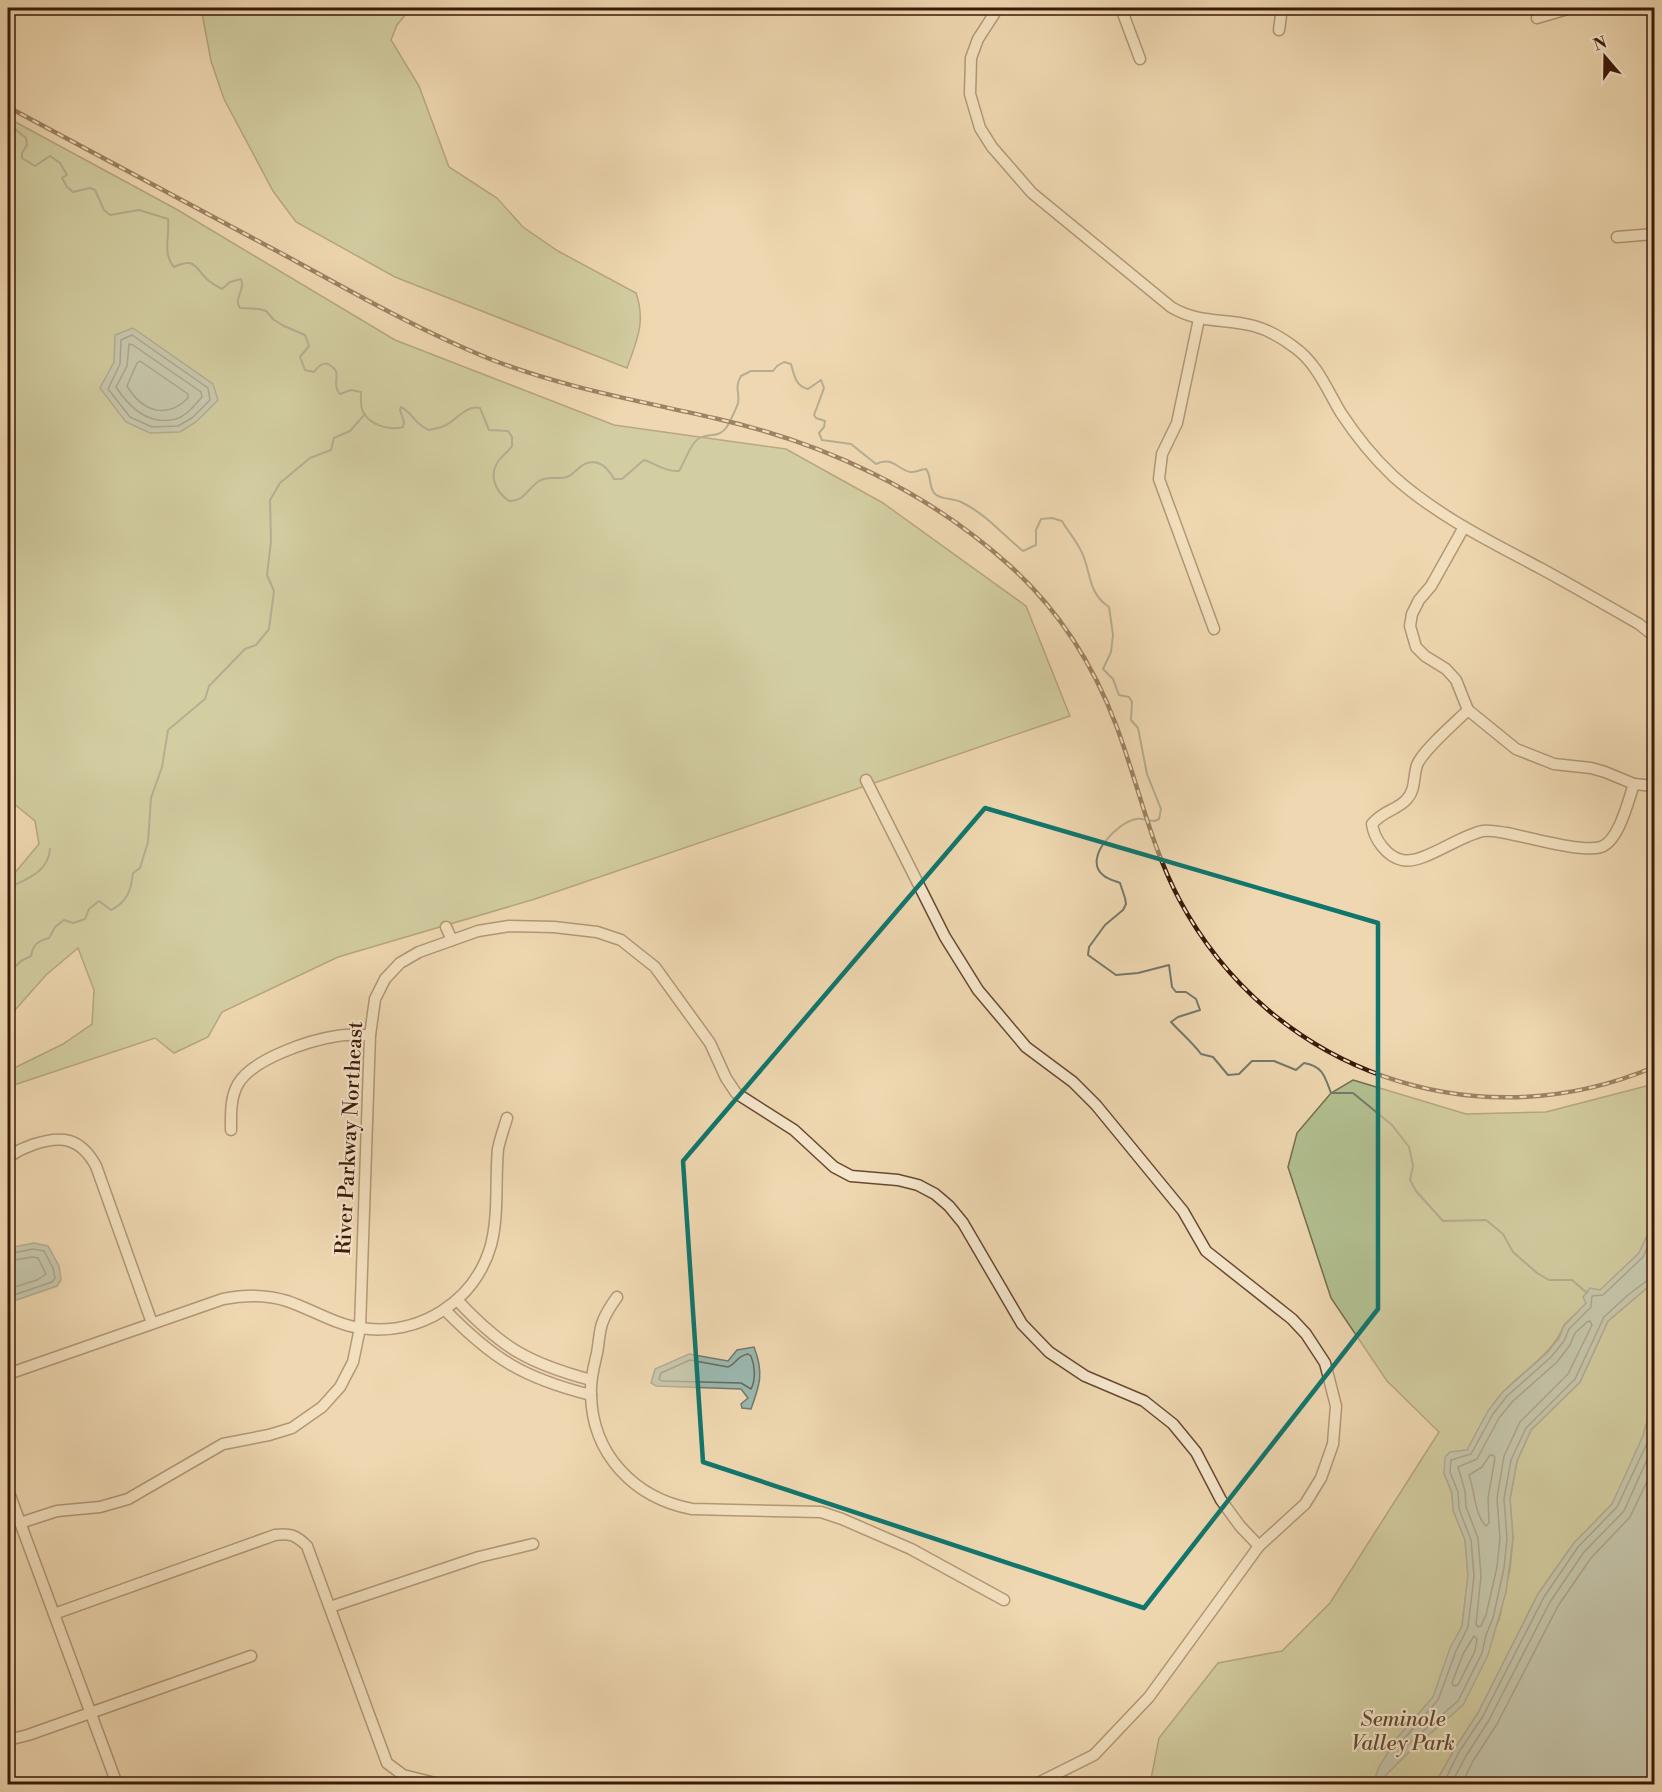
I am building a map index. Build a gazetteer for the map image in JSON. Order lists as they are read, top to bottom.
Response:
{
  "streets": {
    "street": ["River Parkway Northeast"]
  },
  "parks": ["Seminole Valley Park"],
  "north": "top"
}
